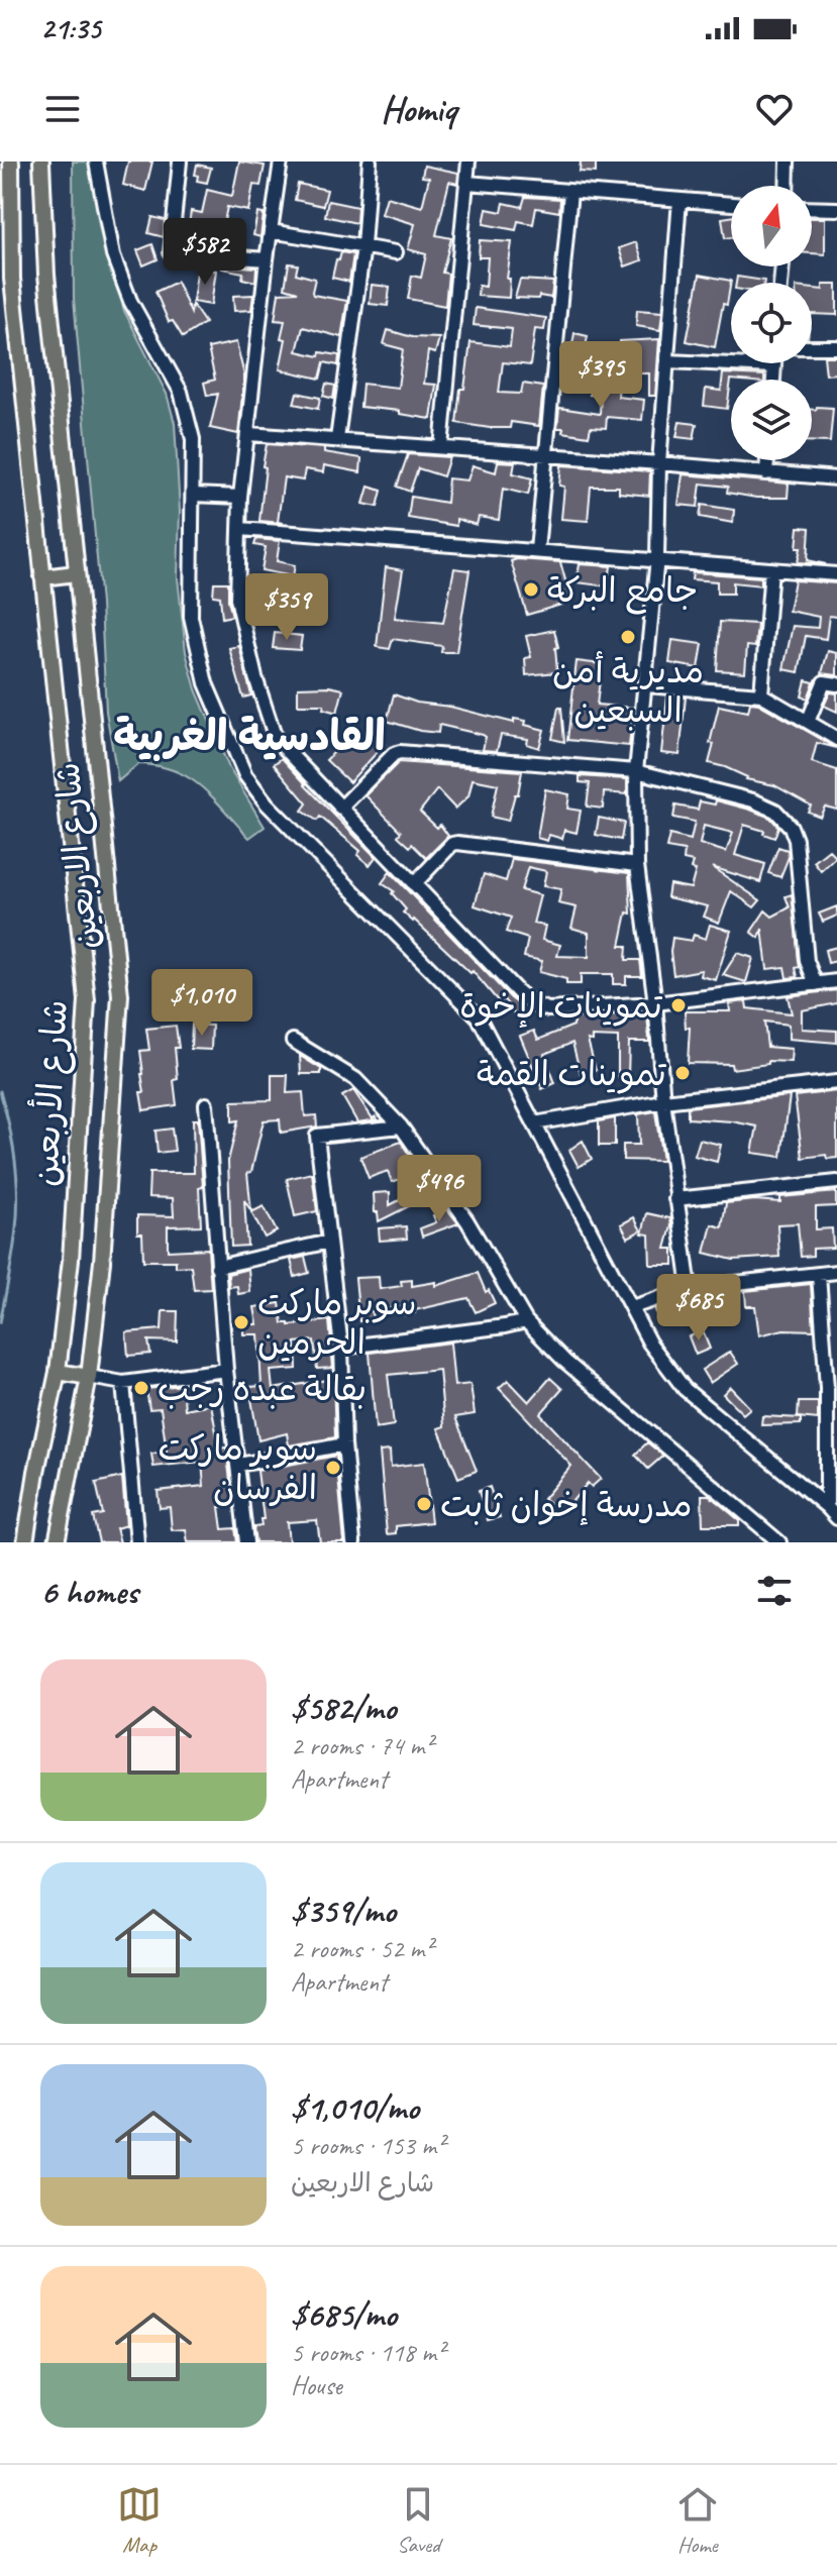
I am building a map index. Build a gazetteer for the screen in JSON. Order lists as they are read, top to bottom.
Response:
{
  "streets": {
    "main road": ["شارع الاربعين", "شارع الأربعين"]
  },
  "districts": ["القادسية الغربية"],
  "places": [
    "جامع البركة",
    "مديرية أمن السبعين",
    "تموينات الإخوة",
    "تموينات القمة",
    "سوبر ماركت الحرمين",
    "بقالة عبده رجب",
    "سوبر ماركت الفرسان",
    "مدرسة إخوان ثابت"
  ],
  "north": "top",
  "page": {
    "status": "21:35",
    "header": "Homiq",
    "price": [
      "$582",
      "$395",
      "$359",
      "$1,010",
      "$496",
      "$685"
    ],
    "heading": "6 homes",
    "list": [
      {
        "name": "$582/mo",
        "note": "2 rooms · 74 m² · Apartment"
      },
      {
        "name": "$359/mo",
        "note": "2 rooms · 52 m² · Apartment"
      },
      {
        "name": "$1,010/mo",
        "note": "5 rooms · 153 m² · شارع الاربعين"
      },
      {
        "name": "$685/mo",
        "note": "5 rooms · 118 m² · House"
      }
    ],
    "tabs": ["Map", "Saved", "Home"]
  }
}
